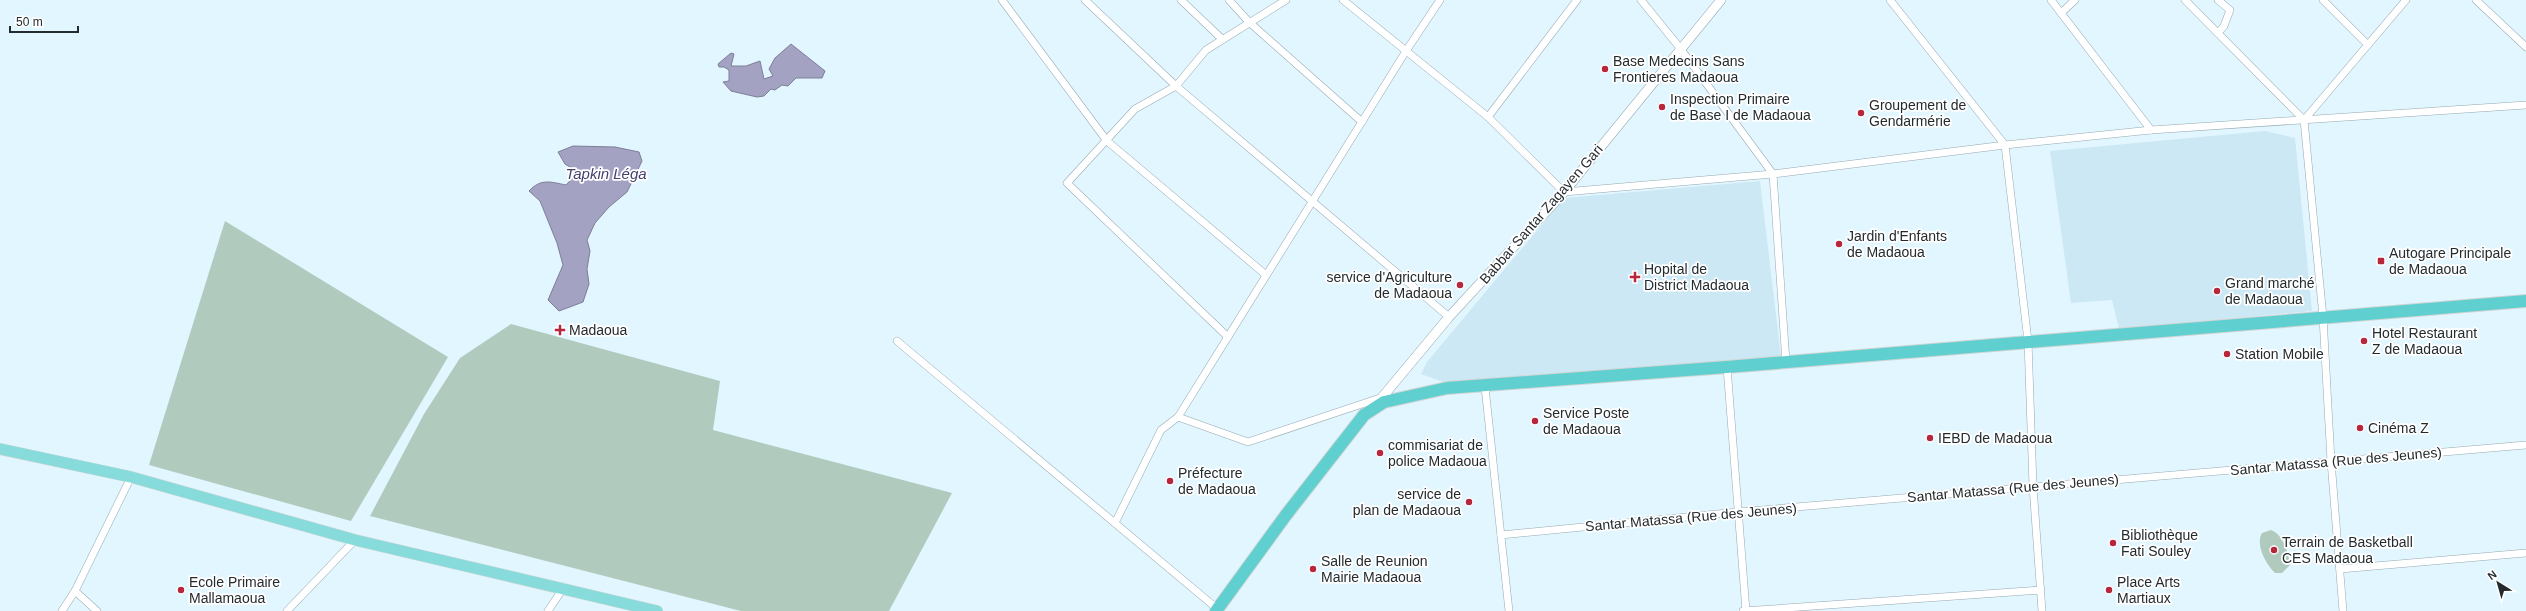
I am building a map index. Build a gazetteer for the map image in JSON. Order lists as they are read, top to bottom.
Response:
{
  "streets": {
    "street": ["Babbar Santar Zagayen Gari", "Santar Matassa (Rue des Jeunes)"]
  },
  "water": ["Tapkin Léga"],
  "places": {
    "other": [
      "Base Medecins Sans Frontieres Madaoua",
      "Inspection Primaire de Base I de Madaoua",
      "Groupement de Gendarmérie",
      "Jardin d'Enfants de Madaoua",
      "service d'Agriculture de Madaoua",
      "Grand marché de Madaoua",
      "Hotel Restaurant Z de Madaoua",
      "Station Mobile",
      "Service Poste de Madaoua",
      "Cinéma Z",
      "IEBD de Madaoua",
      "commisariat de police Madaoua",
      "Préfecture de Madaoua",
      "service de plan de Madaoua",
      "Bibliothèque Fati Souley",
      "Terrain de Basketball CES Madaoua",
      "Salle de Reunion Mairie Madaoua",
      "Ecole Primaire Mallamaoua",
      "Place Arts Martiaux"
    ],
    "transit": ["Autogare Principale de Madaoua"],
    "health": ["Hopital de District Madaoua", "Madaoua"]
  },
  "scale_bar": "50 m",
  "north": "top left"
}
